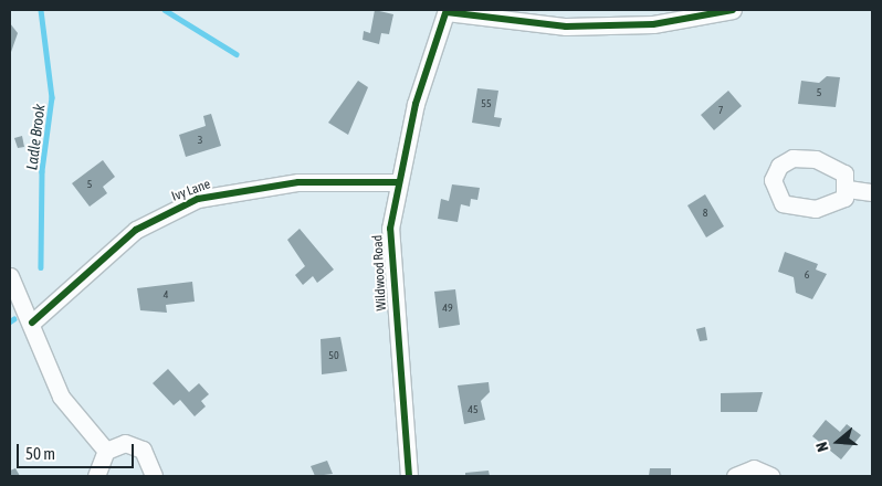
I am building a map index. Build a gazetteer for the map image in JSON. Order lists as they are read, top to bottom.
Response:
{
  "streets": {
    "street": ["Ivy Lane", "Wildwood Road"]
  },
  "crossings": [
    ["Ivy Lane", "Wildwood Road"]
  ],
  "water": ["Ladle Brook"],
  "house_numbers": [
    "5",
    "55",
    "7",
    "3",
    "5",
    "8",
    "6",
    "4",
    "49",
    "50",
    "45"
  ],
  "scale_bar": "50 m",
  "north": "left"
}
